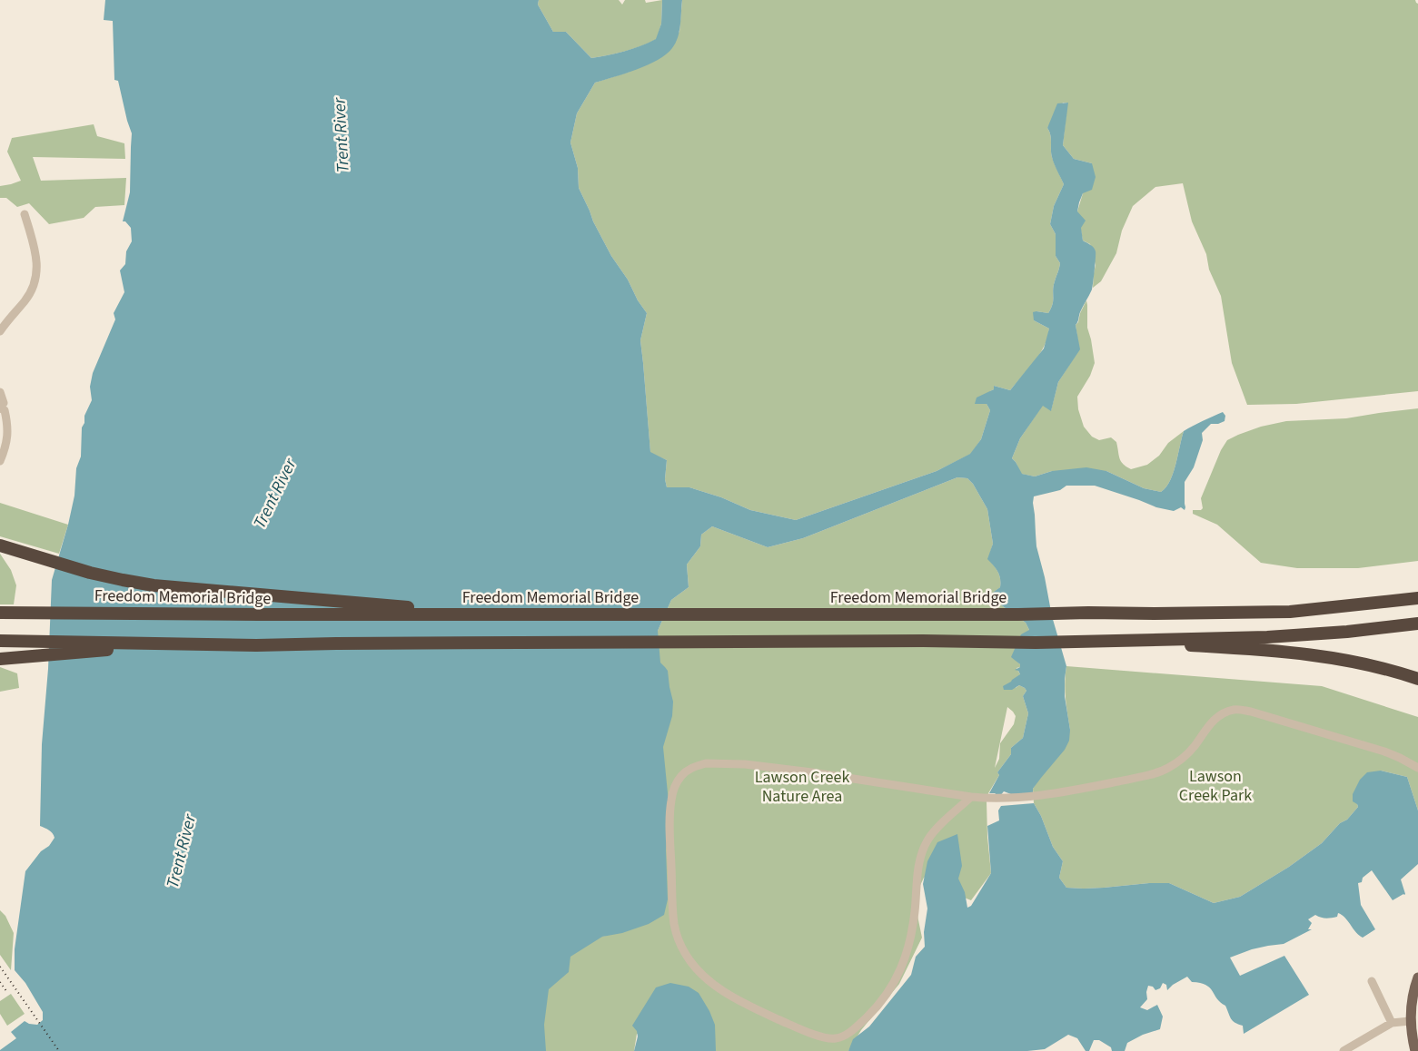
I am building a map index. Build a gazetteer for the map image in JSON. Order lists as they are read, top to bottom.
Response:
{
  "streets": {
    "highway": ["Freedom Memorial Bridge"]
  },
  "water": ["Trent River"],
  "parks": ["Lawson Creek Park", "Lawson Creek Nature Area"]
}
